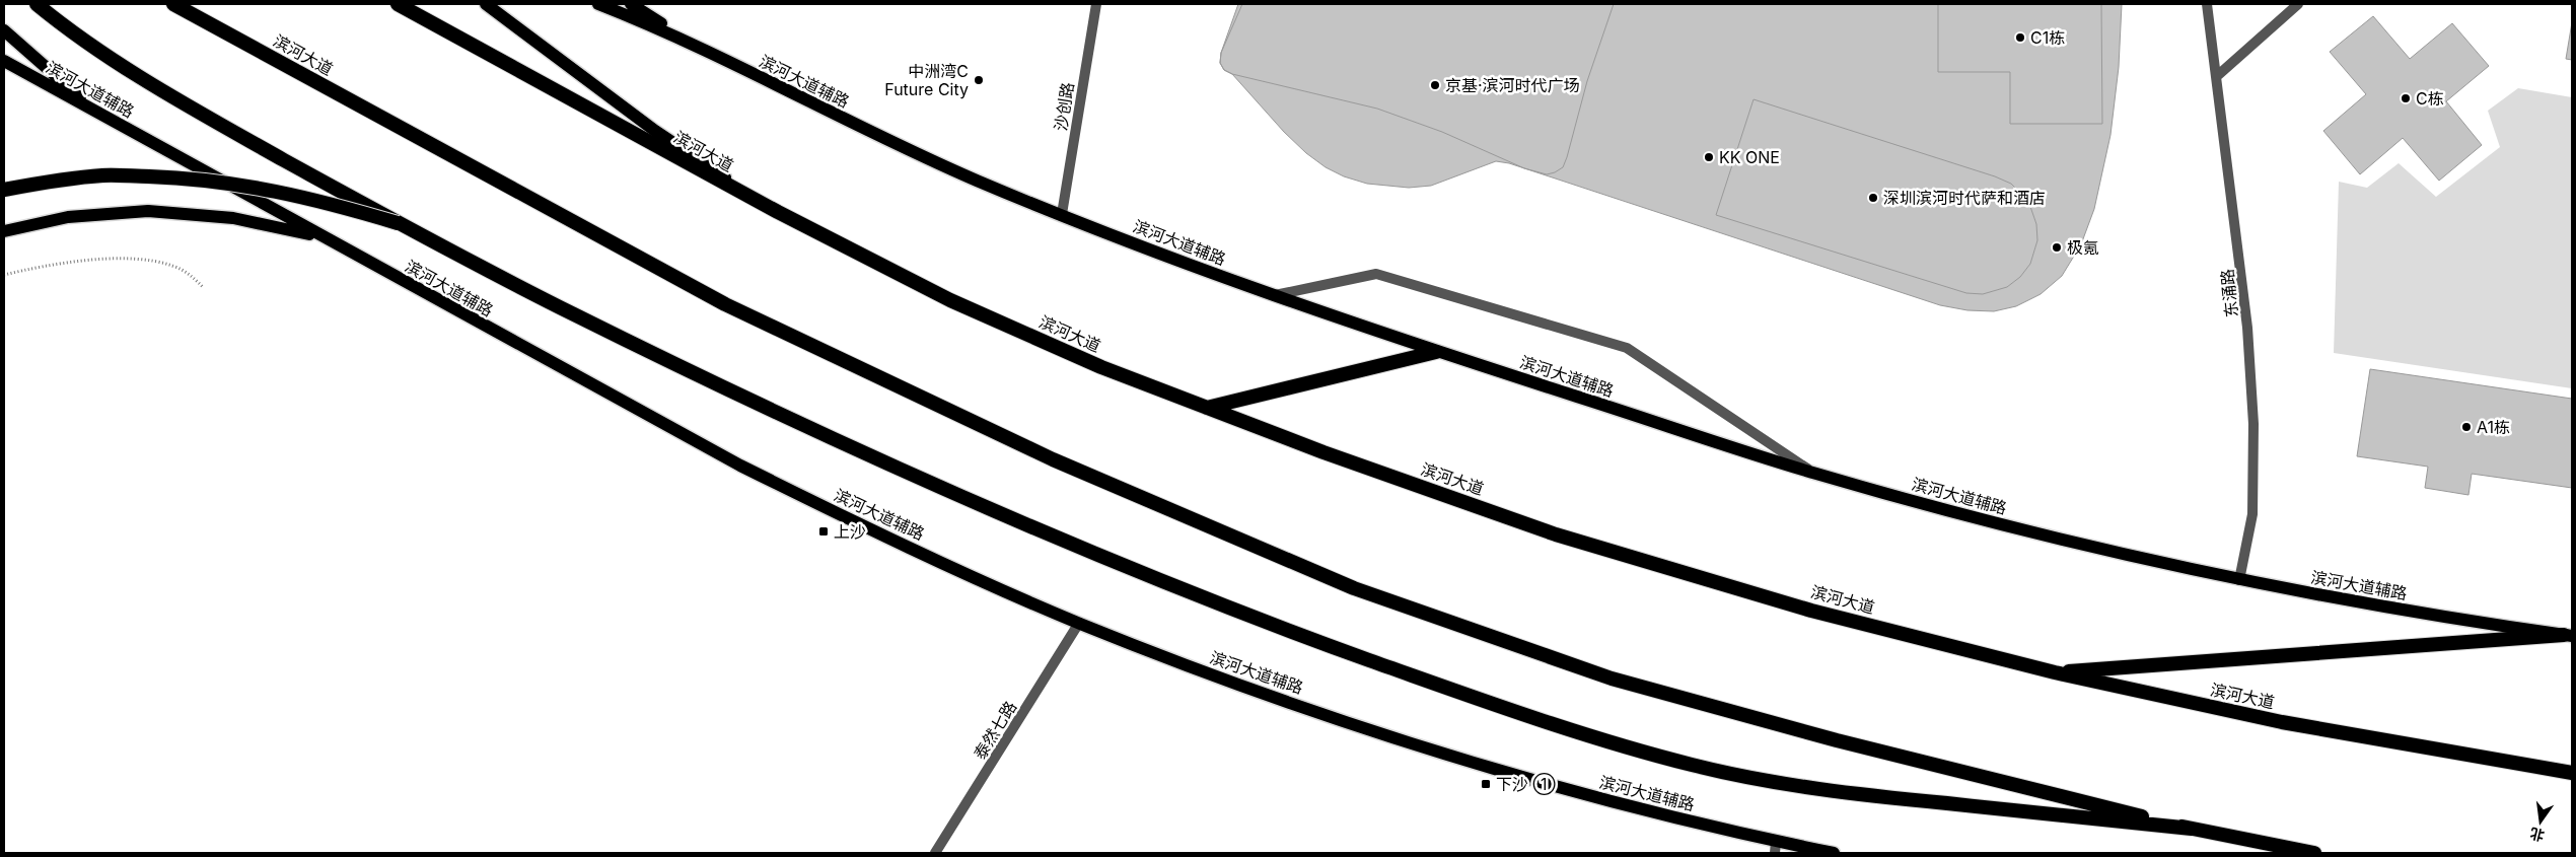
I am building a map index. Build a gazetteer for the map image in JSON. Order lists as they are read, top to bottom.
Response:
{
  "streets": {
    "highway": ["滨河大道"],
    "main road": ["滨河大道辅路"],
    "street": ["沙创路", "东涌路", "泰然七路"]
  },
  "crossings": [
    ["滨河大道辅路", "沙创路"],
    ["滨河大道辅路", "东涌路"],
    ["滨河大道辅路", "泰然七路"]
  ],
  "places": {
    "other": [
      "C1栋",
      "中洲湾C Future City",
      "京基·滨河时代广场",
      "C栋",
      "KK ONE",
      "深圳滨河时代萨和酒店",
      "极氪",
      "A1栋"
    ],
    "transit": ["上沙", "下沙 ①"]
  },
  "north": "bottom"
}
